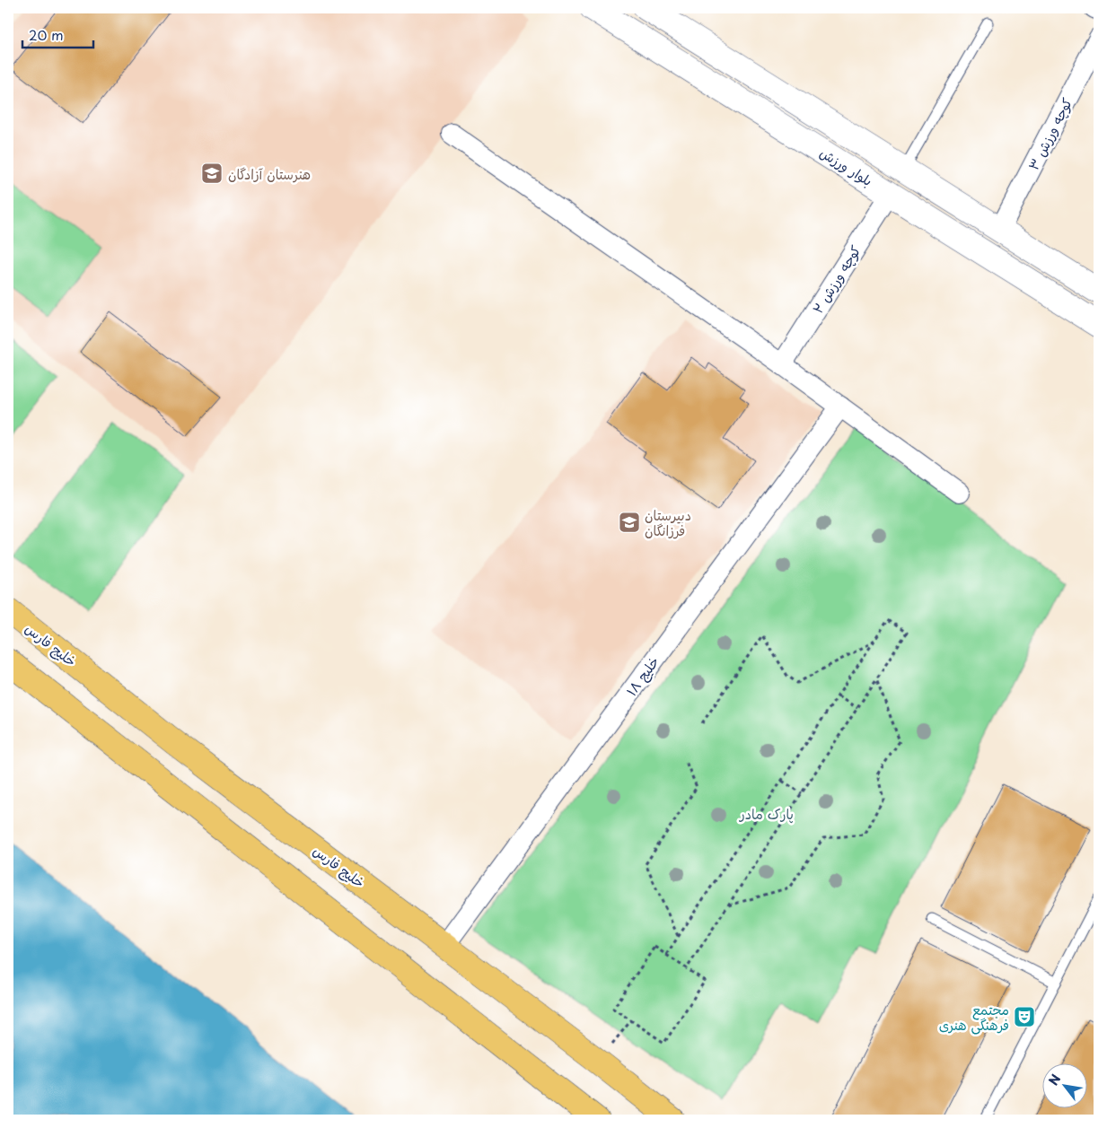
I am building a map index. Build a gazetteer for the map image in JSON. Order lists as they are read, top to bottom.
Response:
{
  "streets": {
    "main road": ["خلیج فارس"],
    "street": [
      "کوچه ورزش ۳",
      "بلوار ورزش",
      "کوچه ورزش ۲",
      "خلیج ۱۸"
    ]
  },
  "crossings": [
    ["کوچه ورزش ۳", "بلوار ورزش"],
    ["بلوار ورزش", "کوچه ورزش ۲"],
    ["خلیج فارس", "خلیج ۱۸"]
  ],
  "parks": ["پارک مادر"],
  "places": {
    "school or university": ["هنرستان آزادگان", "دبیرستان فرزانگان"],
    "theatre": ["مجتمع فرهنگی هنری"]
  },
  "scale_bar": "20 m",
  "north": "top left"
}
